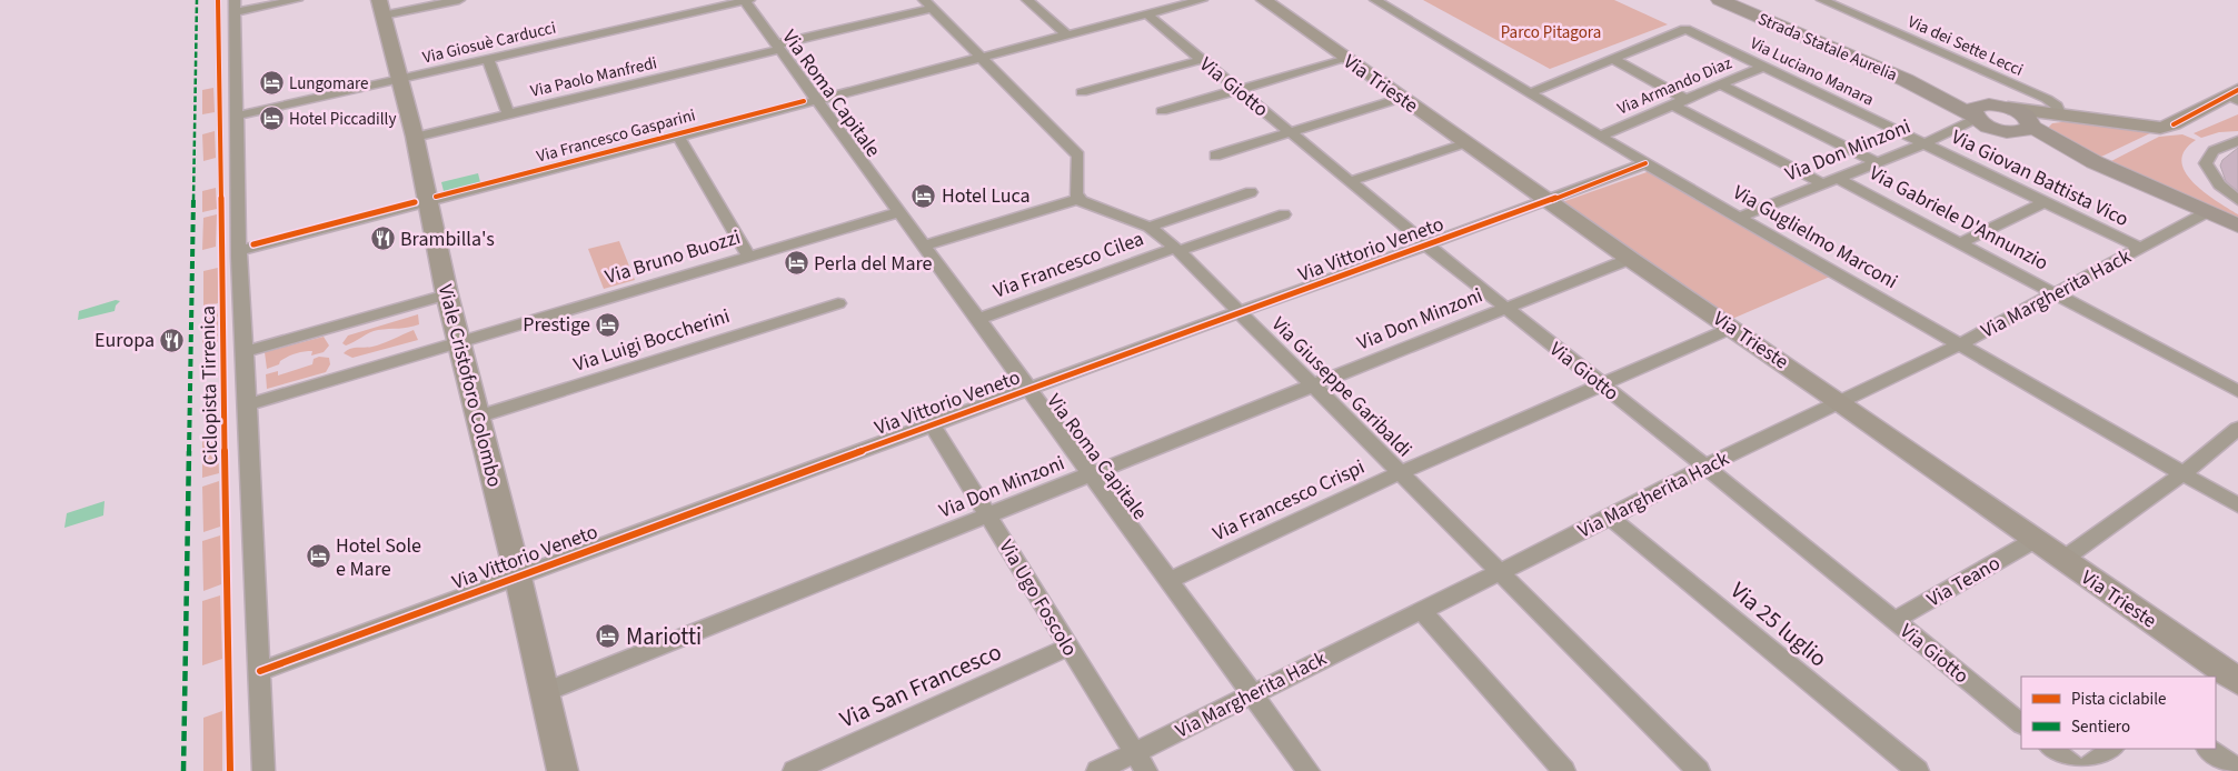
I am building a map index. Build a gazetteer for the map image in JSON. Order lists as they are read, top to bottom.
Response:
{
  "streets": {
    "main road": ["Strada Statale Aurelia"],
    "street": [
      "Via Giosuè Carducci",
      "Via dei Sette Lecci",
      "Via Luciano Manara",
      "Via Paolo Manfredi",
      "Via Trieste",
      "Via Armando Diaz",
      "Via Giotto",
      "Via Roma Capitale",
      "Via Francesco Gasparini",
      "Via Don Minzoni",
      "Via Giovan Battista Vico",
      "Via Gabriele D'Annunzio",
      "Via Guglielmo Marconi",
      "Via Vittorio Veneto",
      "Via Bruno Buozzi",
      "Via Francesco Cilea",
      "Via Margherita Hack",
      "Via Luigi Boccherini",
      "Viale Cristoforo Colombo",
      "Via Giuseppe Garibaldi",
      "Via Francesco Crispi",
      "Via Teano",
      "Via Ugo Foscolo",
      "Via 25 luglio",
      "Via San Francesco"
    ],
    "cycle path": ["Ciclopista Tirrenica"]
  },
  "crossings": [
    ["Via Giosuè Carducci", "Via Roma Capitale"],
    ["Via Giosuè Carducci", "Viale Cristoforo Colombo"],
    ["Strada Statale Aurelia", "Via Don Minzoni"],
    ["Via Luciano Manara", "Via Armando Diaz"],
    ["Via Luciano Manara", "Via Don Minzoni"],
    ["Via Luciano Manara", "Via Giovan Battista Vico"],
    ["Via Paolo Manfredi", "Via Roma Capitale"],
    ["Via Paolo Manfredi", "Viale Cristoforo Colombo"],
    ["Via Trieste", "Via Don Minzoni"],
    ["Via Trieste", "Via Vittorio Veneto"],
    ["Via Trieste", "Via Margherita Hack"],
    ["Via Trieste", "Via Francesco Crispi"],
    ["Via Trieste", "Via Teano"],
    ["Via Armando Diaz", "Via Guglielmo Marconi"],
    ["Via Giotto", "Via Francesco Gasparini"],
    ["Via Giotto", "Via Don Minzoni"],
    ["Via Giotto", "Via Vittorio Veneto"],
    ["Via Giotto", "Via Margherita Hack"],
    ["Via Giotto", "Via Francesco Crispi"],
    ["Via Giotto", "Via Teano"],
    ["Via Roma Capitale", "Via Francesco Gasparini"],
    ["Via Roma Capitale", "Via Don Minzoni"],
    ["Via Roma Capitale", "Via Vittorio Veneto"],
    ["Via Roma Capitale", "Via Bruno Buozzi"],
    ["Via Roma Capitale", "Via Francesco Cilea"],
    ["Via Roma Capitale", "Via Margherita Hack"],
    ["Via Roma Capitale", "Via Francesco Crispi"],
    ["Via Francesco Gasparini", "Viale Cristoforo Colombo"],
    ["Via Don Minzoni", "Via Giovan Battista Vico"],
    ["Via Don Minzoni", "Via Gabriele D'Annunzio"],
    ["Via Don Minzoni", "Via Guglielmo Marconi"],
    ["Via Don Minzoni", "Viale Cristoforo Colombo"],
    ["Via Don Minzoni", "Via Giuseppe Garibaldi"],
    ["Via Don Minzoni", "Via Ugo Foscolo"],
    ["Via Giovan Battista Vico", "Via Margherita Hack"],
    ["Via Gabriele D'Annunzio", "Via Margherita Hack"],
    ["Via Guglielmo Marconi", "Via Vittorio Veneto"],
    ["Via Guglielmo Marconi", "Via Margherita Hack"],
    ["Via Vittorio Veneto", "Viale Cristoforo Colombo"],
    ["Via Vittorio Veneto", "Via Giuseppe Garibaldi"],
    ["Via Vittorio Veneto", "Via Ugo Foscolo"],
    ["Via Bruno Buozzi", "Viale Cristoforo Colombo"],
    ["Via Francesco Cilea", "Via Giuseppe Garibaldi"],
    ["Via Margherita Hack", "Via Giuseppe Garibaldi"],
    ["Via Margherita Hack", "Via Ugo Foscolo"],
    ["Via Margherita Hack", "Via 25 luglio"],
    ["Via Luigi Boccherini", "Viale Cristoforo Colombo"],
    ["Via Giuseppe Garibaldi", "Via Francesco Crispi"],
    ["Via Ugo Foscolo", "Via San Francesco"]
  ],
  "parks": ["Parco Pitagora"],
  "places": {
    "hotel": [
      "Lungomare",
      "Hotel Piccadilly",
      "Hotel Luca",
      "Perla del Mare",
      "Prestige",
      "Hotel Sole e Mare",
      "Mariotti"
    ],
    "restaurant": ["Brambilla's", "Europa"]
  },
  "legend": ["Pista ciclabile", "Sentiero"]
}
